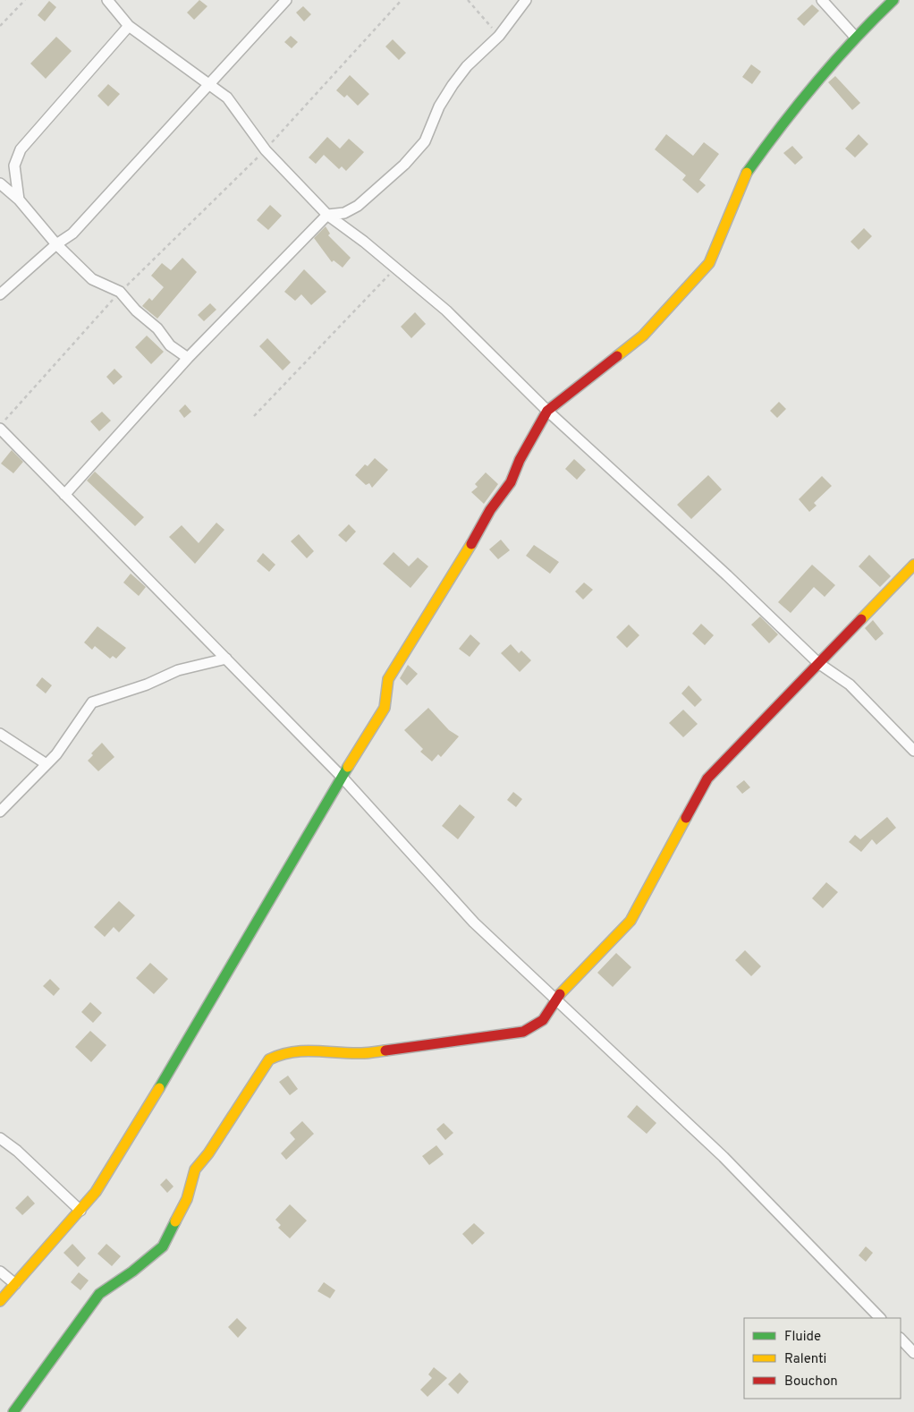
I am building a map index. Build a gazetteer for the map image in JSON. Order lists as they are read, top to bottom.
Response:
{
  "legend": ["Fluide", "Ralenti", "Bouchon"]
}
